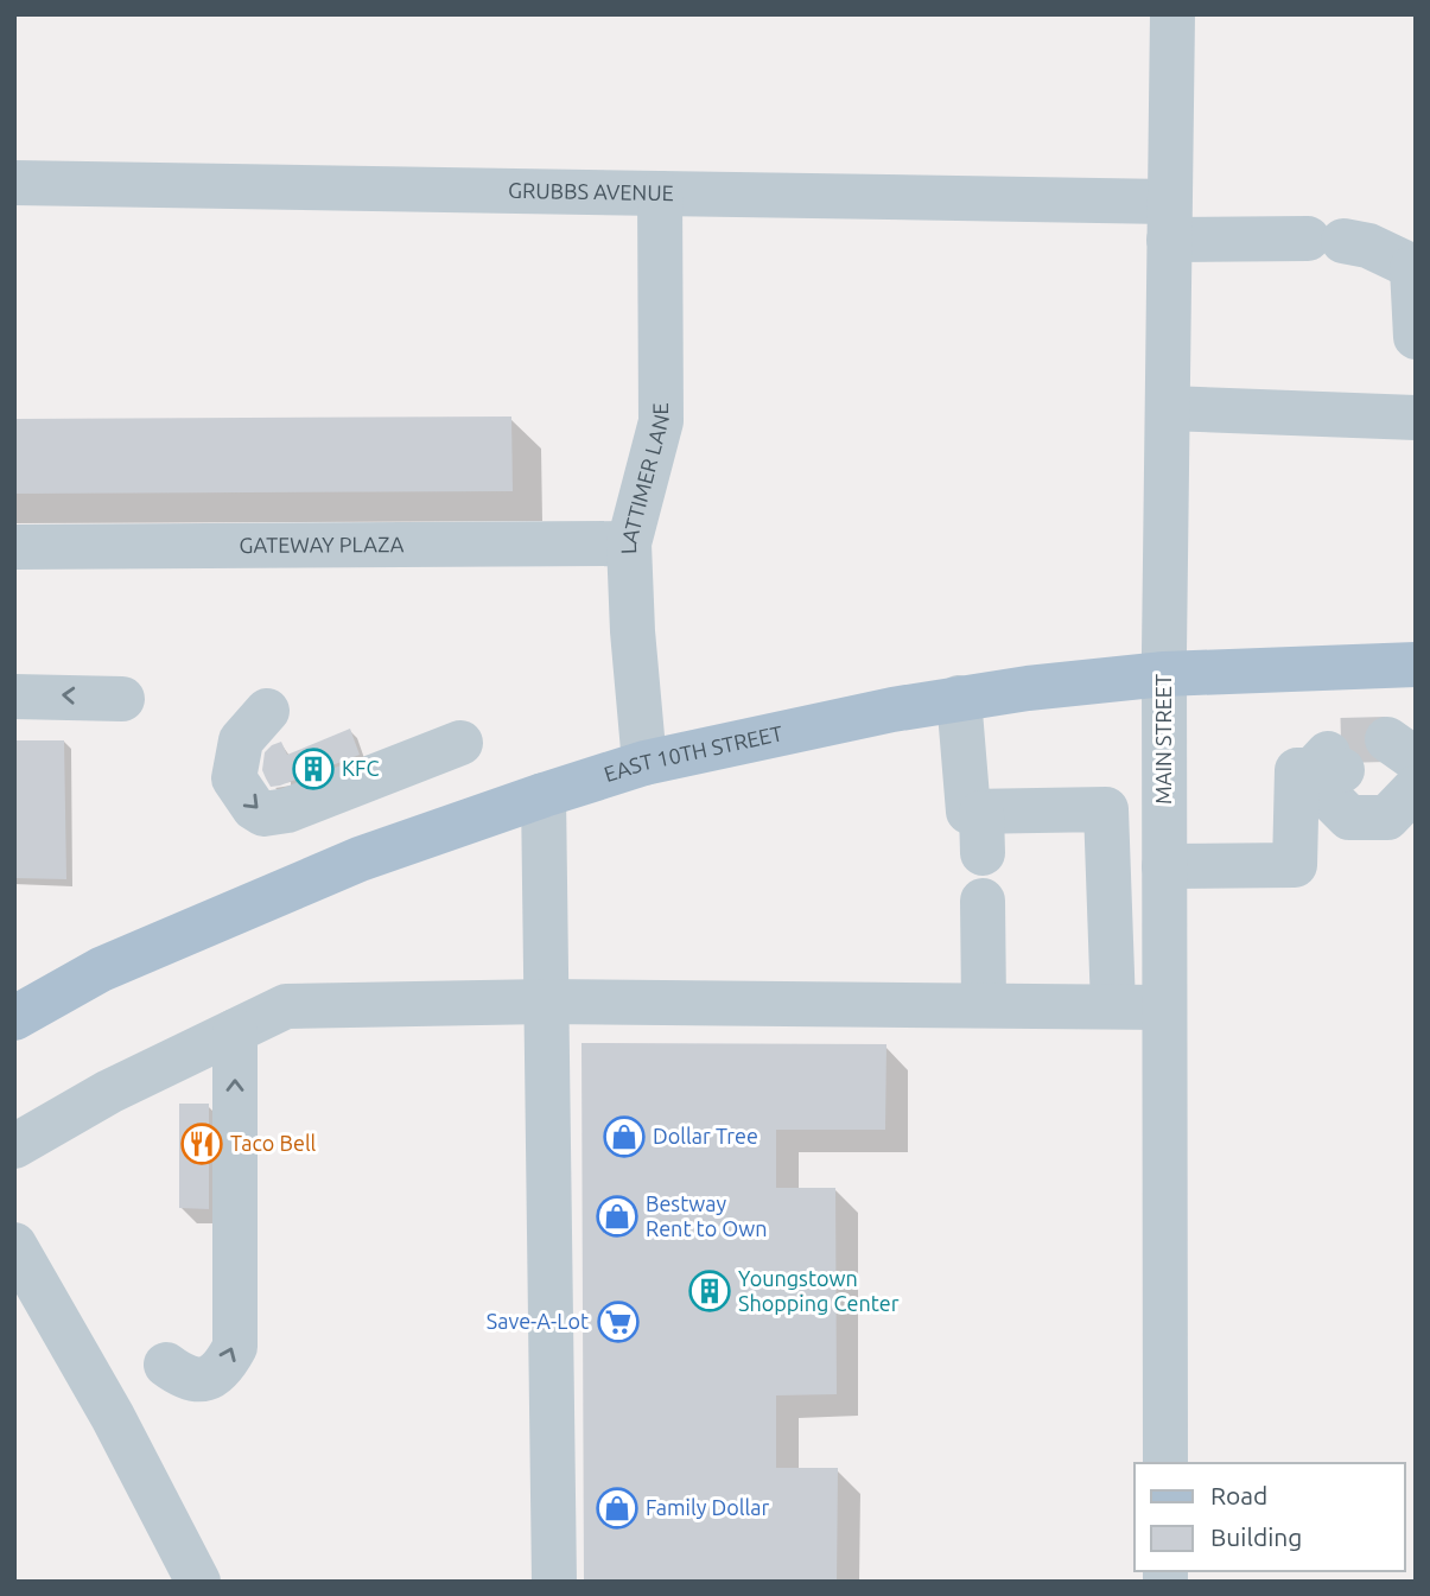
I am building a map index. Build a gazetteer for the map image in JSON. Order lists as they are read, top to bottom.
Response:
{
  "streets": {
    "main road": ["EAST 10TH STREET"],
    "street": [
      "GRUBBS AVENUE",
      "LATTIMER LANE",
      "GATEWAY PLAZA",
      "MAIN STREET"
    ]
  },
  "crossings": [
    ["GRUBBS AVENUE", "LATTIMER LANE"],
    ["GRUBBS AVENUE", "MAIN STREET"],
    ["LATTIMER LANE", "GATEWAY PLAZA"],
    ["LATTIMER LANE", "EAST 10TH STREET"],
    ["MAIN STREET", "EAST 10TH STREET"]
  ],
  "places": {
    "building": ["KFC", "Youngstown Shopping Center"],
    "shop": ["Dollar Tree", "Bestway Rent to Own", "Family Dollar"],
    "restaurant": ["Taco Bell"],
    "supermarket": ["Save-A-Lot"]
  },
  "legend": ["Road", "Building"]
}
